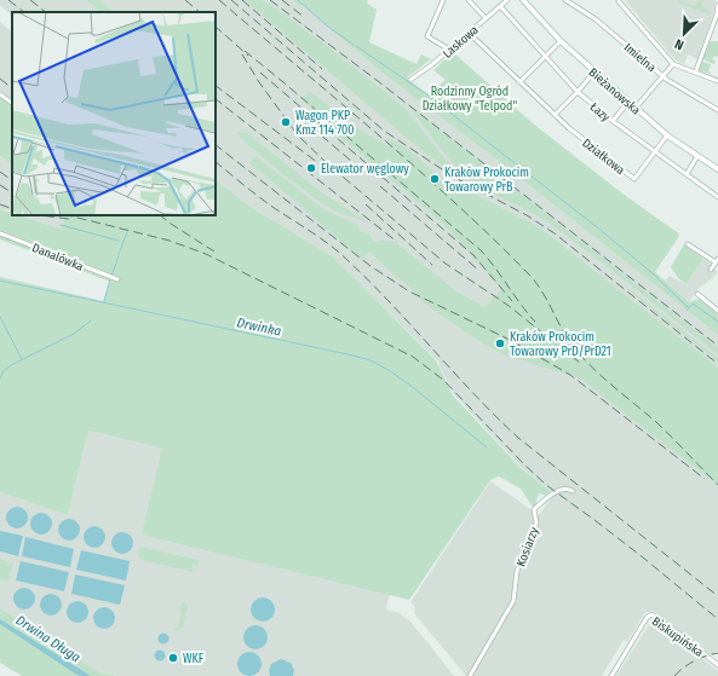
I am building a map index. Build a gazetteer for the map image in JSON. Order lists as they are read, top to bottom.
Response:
{
  "streets": {
    "street": [
      "Laskowa",
      "Imielna",
      "Bieżanowska",
      "Łazy",
      "Działkowa",
      "Danalówka",
      "Kosiarzy",
      "Biskupińska"
    ]
  },
  "crossings": [
    ["Laskowa", "Łazy"],
    ["Laskowa", "Działkowa"],
    ["Bieżanowska", "Działkowa"],
    ["Łazy", "Działkowa"]
  ],
  "water": ["Drwinka", "Drwina Długa"],
  "parks": ["Rodzinny Ogród Działkowy \"Telpod\""],
  "places": [
    "Wagon PKP Kmz 114 700",
    "Elewator węglowy",
    "Kraków Prokocim Towarowy PrB",
    "Kraków Prokocim Towarowy PrD/PrD21",
    "WKF"
  ],
  "north": "bottom left"
}
